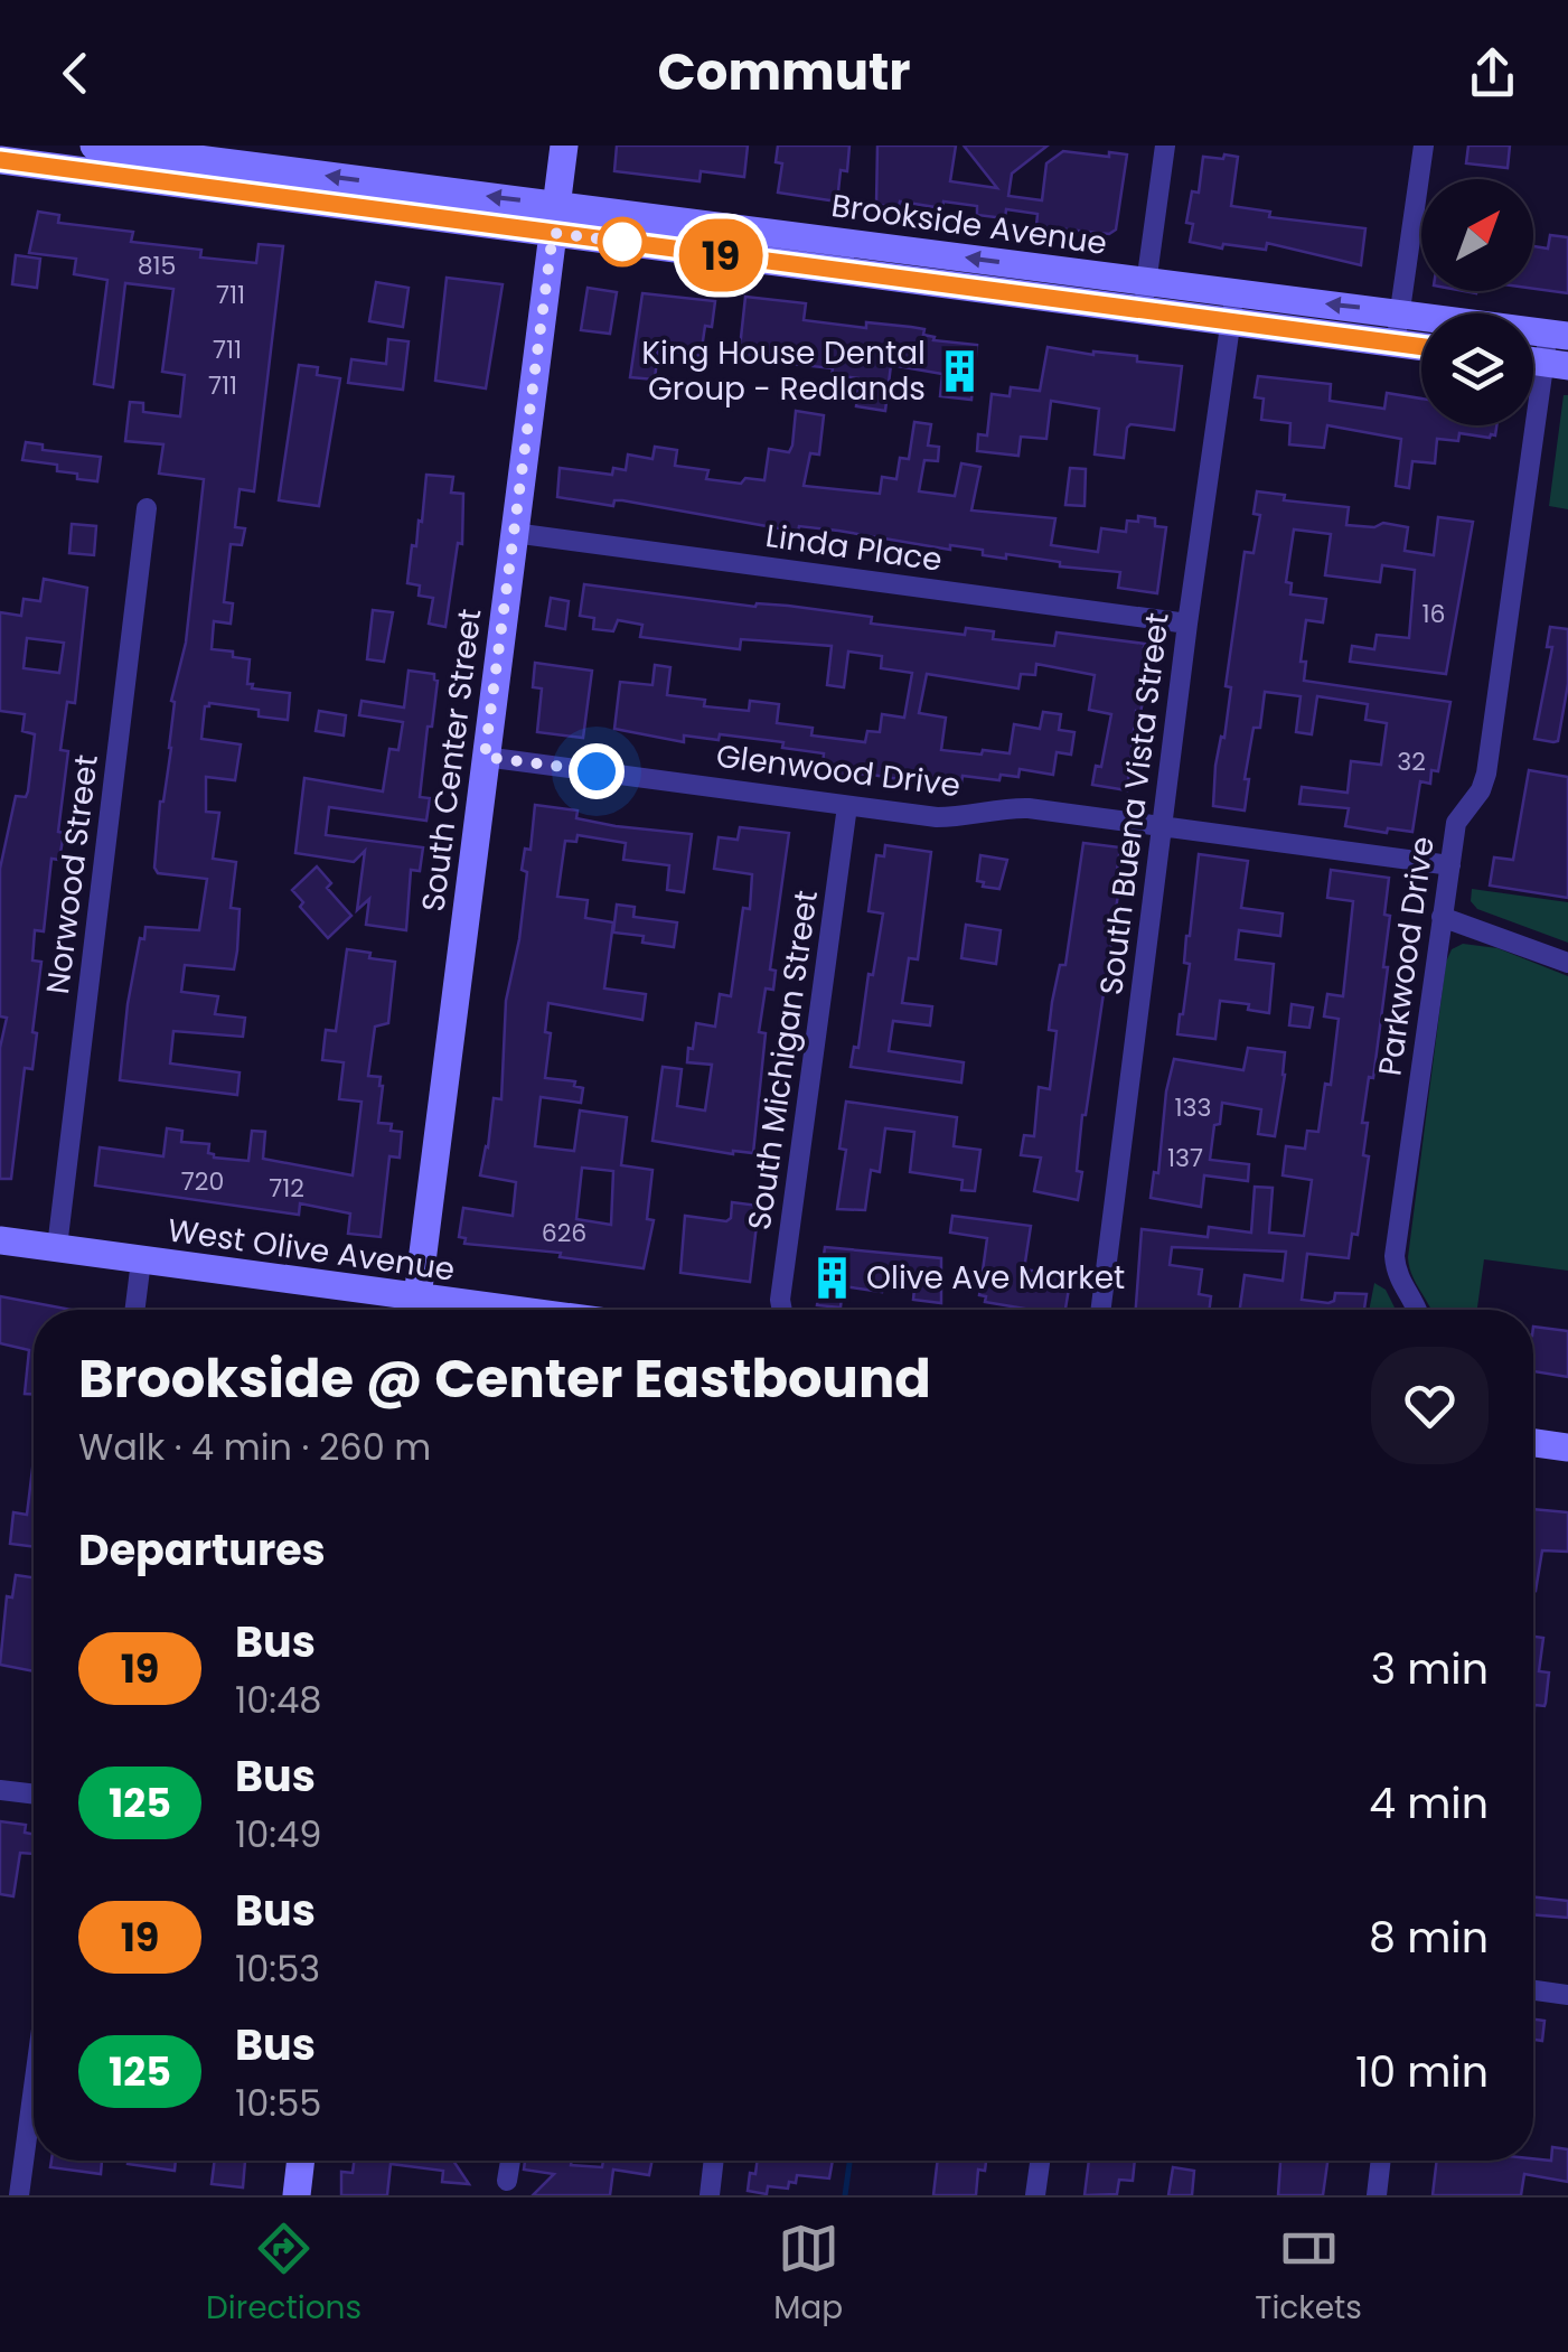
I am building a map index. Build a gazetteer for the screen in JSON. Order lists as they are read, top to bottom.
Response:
{
  "streets": {
    "main road": ["Brookside Avenue", "South Center Street", "West Olive Avenue"],
    "street": [
      "Linda Place",
      "Glenwood Drive",
      "South Buena Vista Street",
      "Norwood Street",
      "Parkwood Drive",
      "South Michigan Street"
    ]
  },
  "crossings": [
    ["Brookside Avenue", "South Center Street"],
    ["Brookside Avenue", "South Buena Vista Street"],
    ["Brookside Avenue", "Parkwood Drive"],
    ["Linda Place", "South Center Street"],
    ["Linda Place", "South Buena Vista Street"],
    ["South Center Street", "Glenwood Drive"],
    ["Glenwood Drive", "South Buena Vista Street"],
    ["Glenwood Drive", "Parkwood Drive"],
    ["Glenwood Drive", "South Michigan Street"],
    ["Norwood Street", "West Olive Avenue"]
  ],
  "places": {
    "building": ["King House Dental Group - Redlands", "Olive Ave Market"]
  },
  "lines": ["bus line 19"],
  "house_numbers": [
    "815",
    "711",
    "711",
    "711",
    "16",
    "32",
    "133",
    "137",
    "720",
    "712",
    "626"
  ],
  "north": "top right",
  "page": {
    "header": "Commutr",
    "on_map": "19",
    "heading": [
      ["Brookside @ Center Eastbound", "Walk · 4 min · 260 m"],
      "Departures"
    ],
    "list": [
      {
        "mark": "19",
        "name": "Bus",
        "note": "10:48",
        "value": "3 min"
      },
      {
        "mark": "125",
        "name": "Bus",
        "note": "10:49",
        "value": "4 min"
      },
      {
        "mark": "19",
        "name": "Bus",
        "note": "10:53",
        "value": "8 min"
      },
      {
        "mark": "125",
        "name": "Bus",
        "note": "10:55",
        "value": "10 min"
      }
    ],
    "tabs": ["Directions", "Map", "Tickets"]
  }
}
